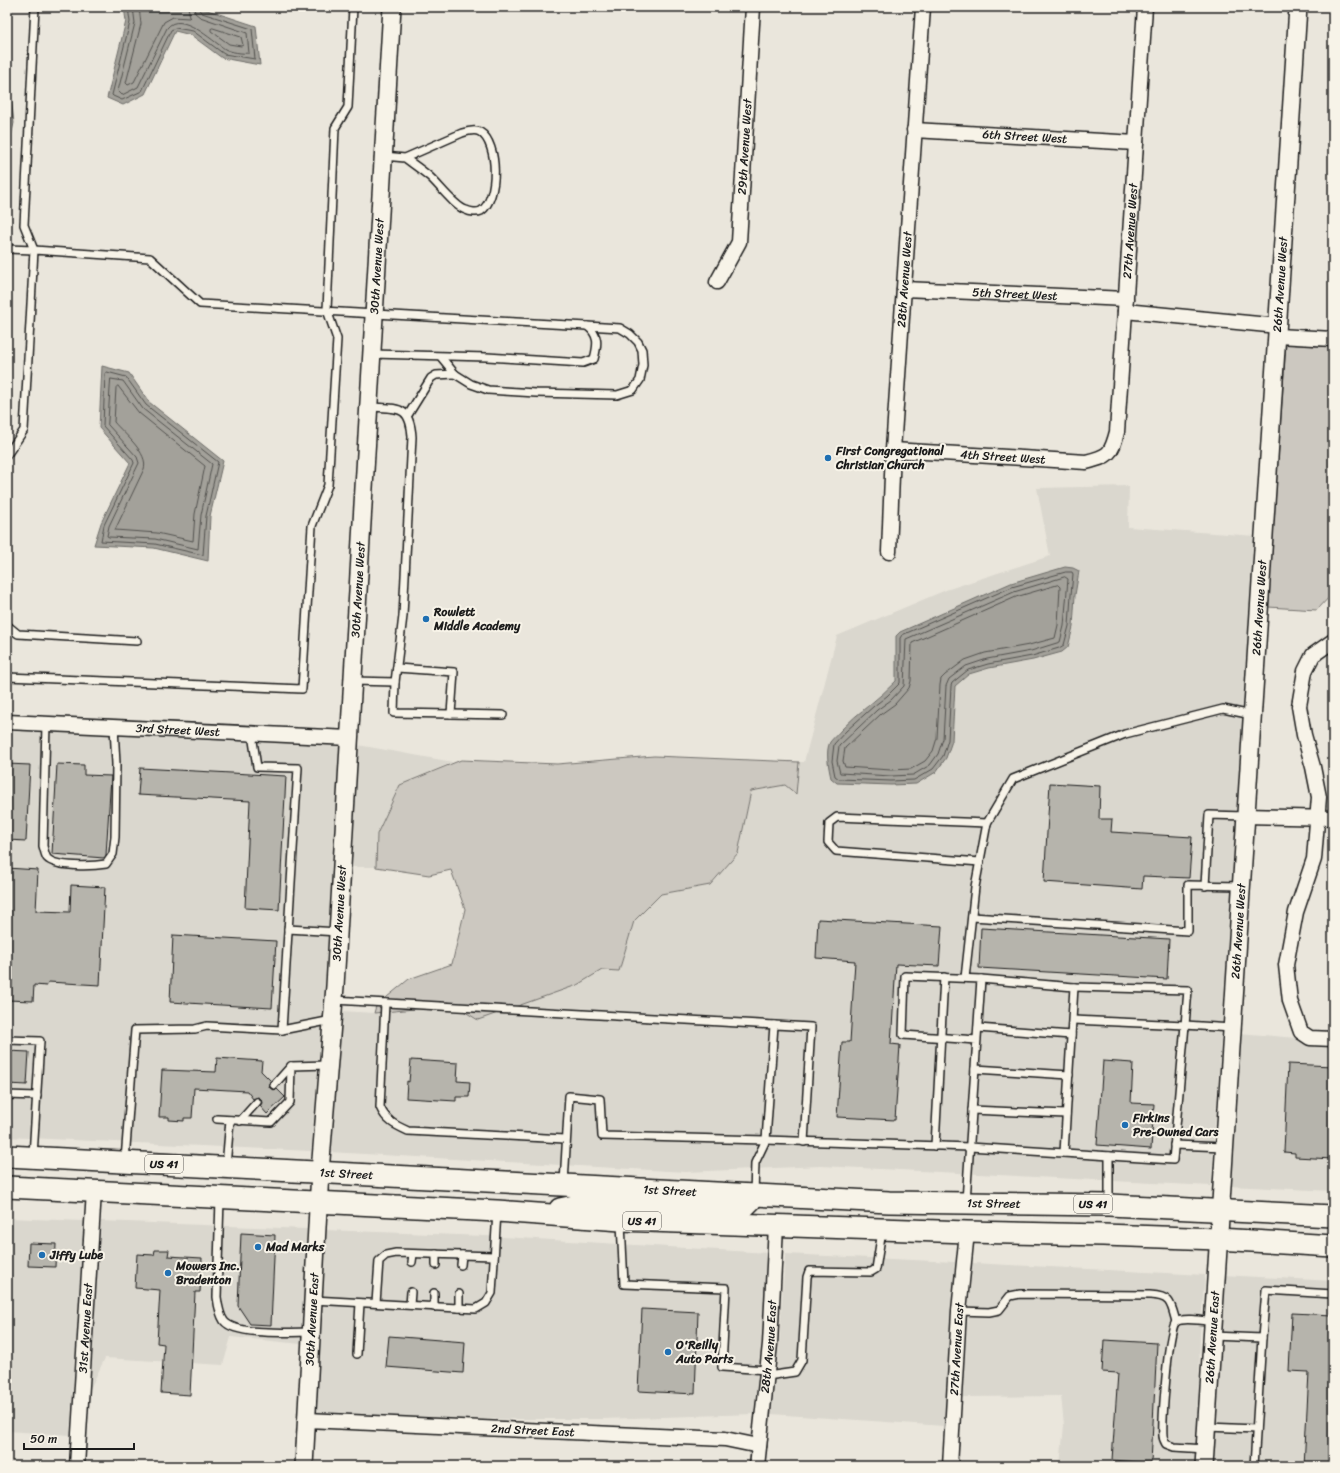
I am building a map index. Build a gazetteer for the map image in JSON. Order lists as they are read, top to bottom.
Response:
{
  "streets": {
    "main road": ["US 41", "1st Street"],
    "street": [
      "6th Street West",
      "29th Avenue West",
      "27th Avenue West",
      "30th Avenue West",
      "28th Avenue West",
      "26th Avenue West",
      "5th Street West",
      "4th Street West",
      "3rd Street West",
      "30th Avenue East",
      "31st Avenue East",
      "26th Avenue East",
      "28th Avenue East",
      "27th Avenue East",
      "2nd Street East"
    ]
  },
  "crossings": [
    ["6th Street West", "27th Avenue West"],
    ["6th Street West", "28th Avenue West"],
    ["27th Avenue West", "5th Street West"],
    ["27th Avenue West", "4th Street West"],
    ["30th Avenue West", "3rd Street West"],
    ["30th Avenue West", "1st Street"],
    ["30th Avenue West", "30th Avenue East"],
    ["28th Avenue West", "5th Street West"],
    ["28th Avenue West", "4th Street West"],
    ["26th Avenue West", "5th Street West"],
    ["26th Avenue West", "1st Street"],
    ["26th Avenue West", "26th Avenue East"],
    ["US 41", "30th Avenue East"],
    ["US 41", "31st Avenue East"],
    ["US 41", "26th Avenue East"],
    ["US 41", "28th Avenue East"],
    ["US 41", "27th Avenue East"],
    ["1st Street", "30th Avenue East"],
    ["1st Street", "26th Avenue East"],
    ["30th Avenue East", "2nd Street East"],
    ["28th Avenue East", "2nd Street East"]
  ],
  "places": [
    "First Congregational Christian Church",
    "Rowlett Middle Academy",
    "Firkins Pre-Owned Cars",
    "Mad Marks",
    "Jiffy Lube",
    "Mowers Inc. Bradenton",
    "O'Reilly Auto Parts"
  ],
  "scale_bar": "50 m"
}
